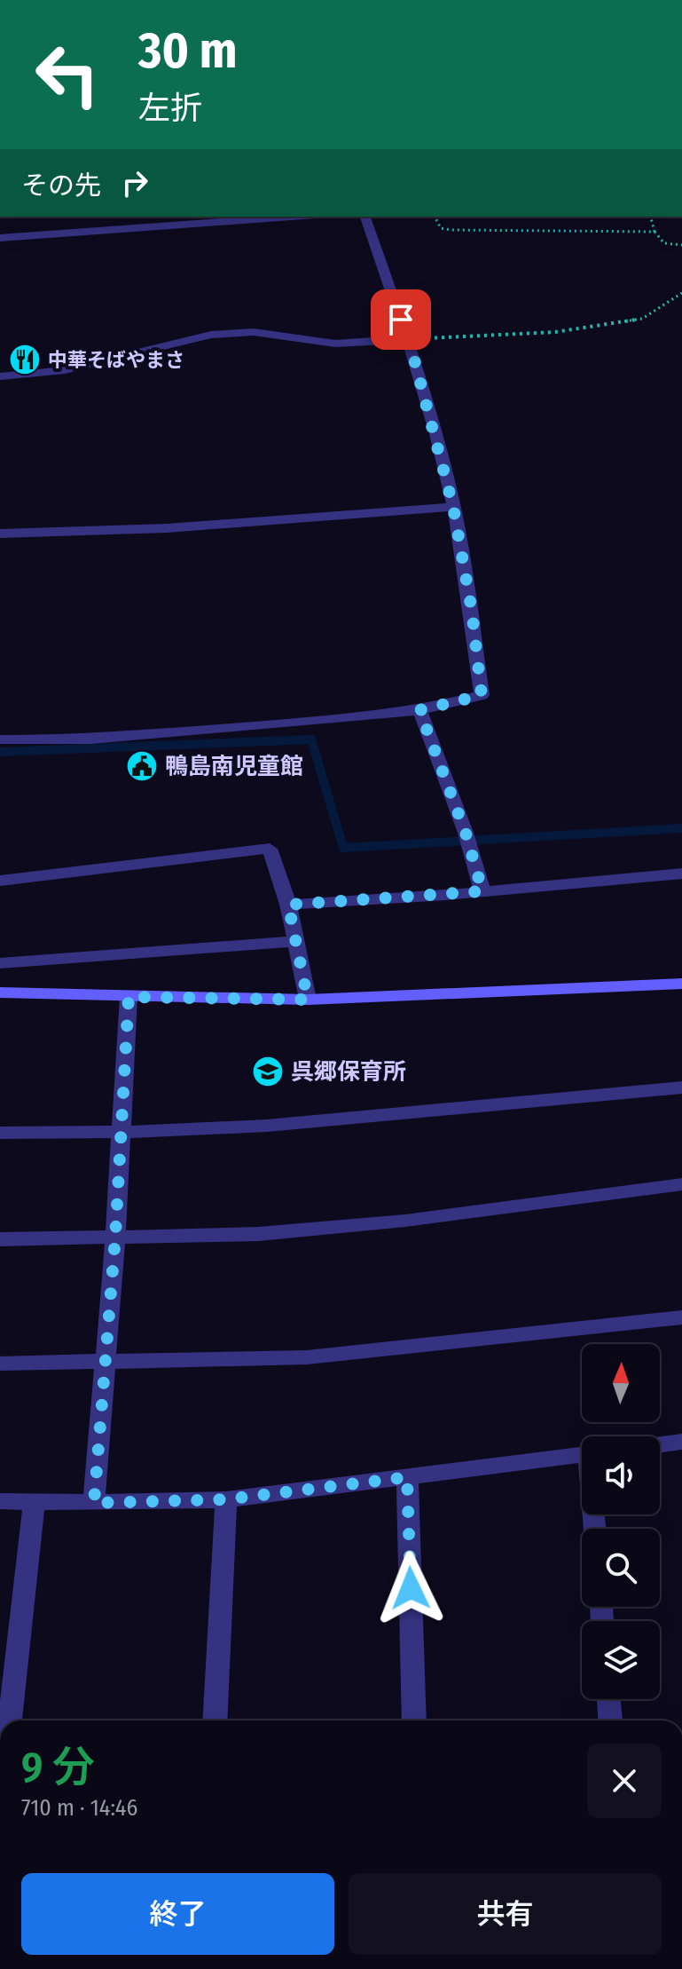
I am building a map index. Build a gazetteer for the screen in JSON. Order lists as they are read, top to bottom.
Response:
{
  "places": {
    "restaurant": ["中華そばやまさ"],
    "public building": ["鴨島南児童館"],
    "school or university": ["呉郷保育所"]
  },
  "north": "top",
  "page": {
    "turn": ["30 m", "左折"],
    "then": "その先",
    "heading": ["9 分", "710 m · 14:46"],
    "buttons": ["終了", "共有"]
  }
}
